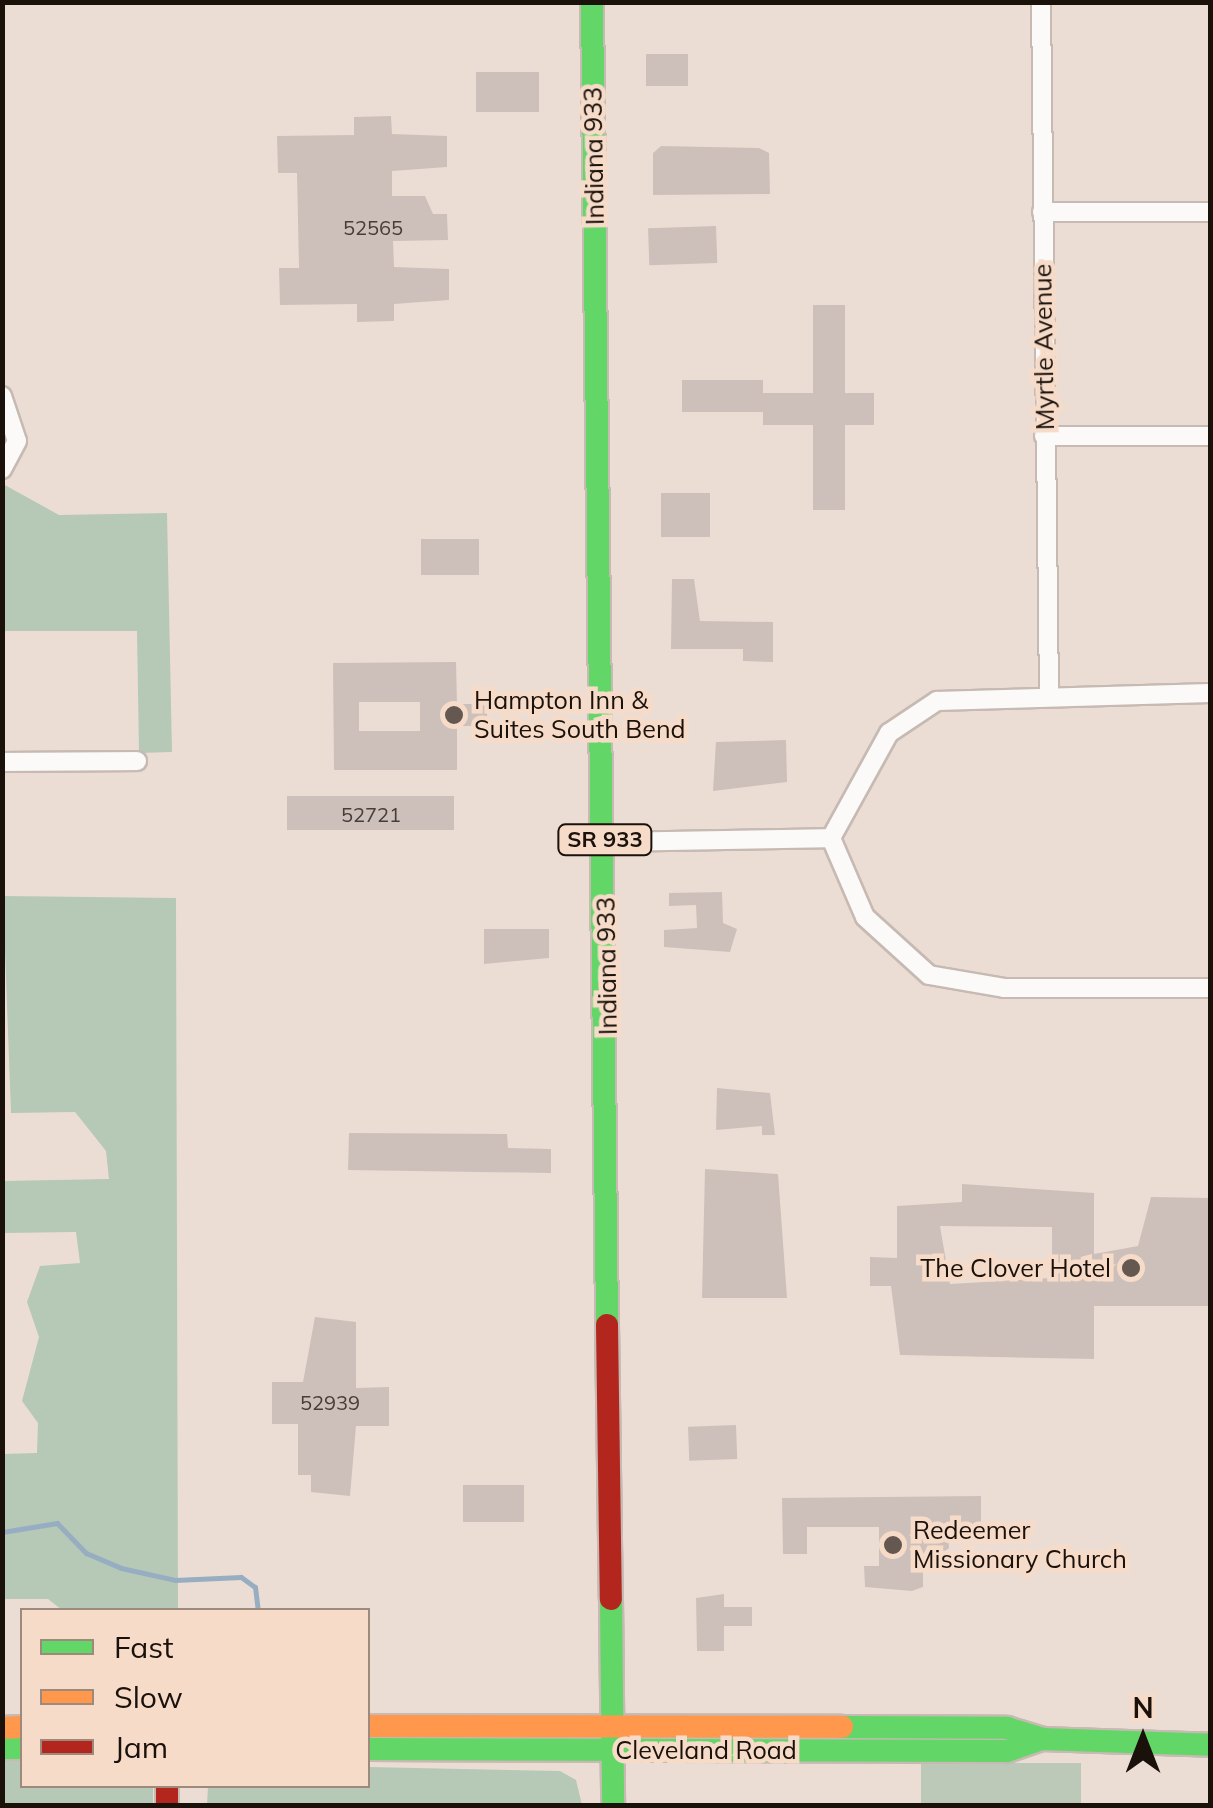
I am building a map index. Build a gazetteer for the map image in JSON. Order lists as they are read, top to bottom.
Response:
{
  "streets": {
    "main road": ["Indiana 933", "SR 933", "Cleveland Road"],
    "street": ["Myrtle Avenue"]
  },
  "crossings": [
    ["Indiana 933", "SR 933"],
    ["Indiana 933", "Cleveland Road"],
    ["SR 933", "Cleveland Road"]
  ],
  "places": ["Hampton Inn & Suites South Bend", "The Clover Hotel", "Redeemer Missionary Church"],
  "house_numbers": ["52565", "52721", "52939"],
  "legend": ["Fast", "Slow", "Jam"],
  "north": "top"
}
